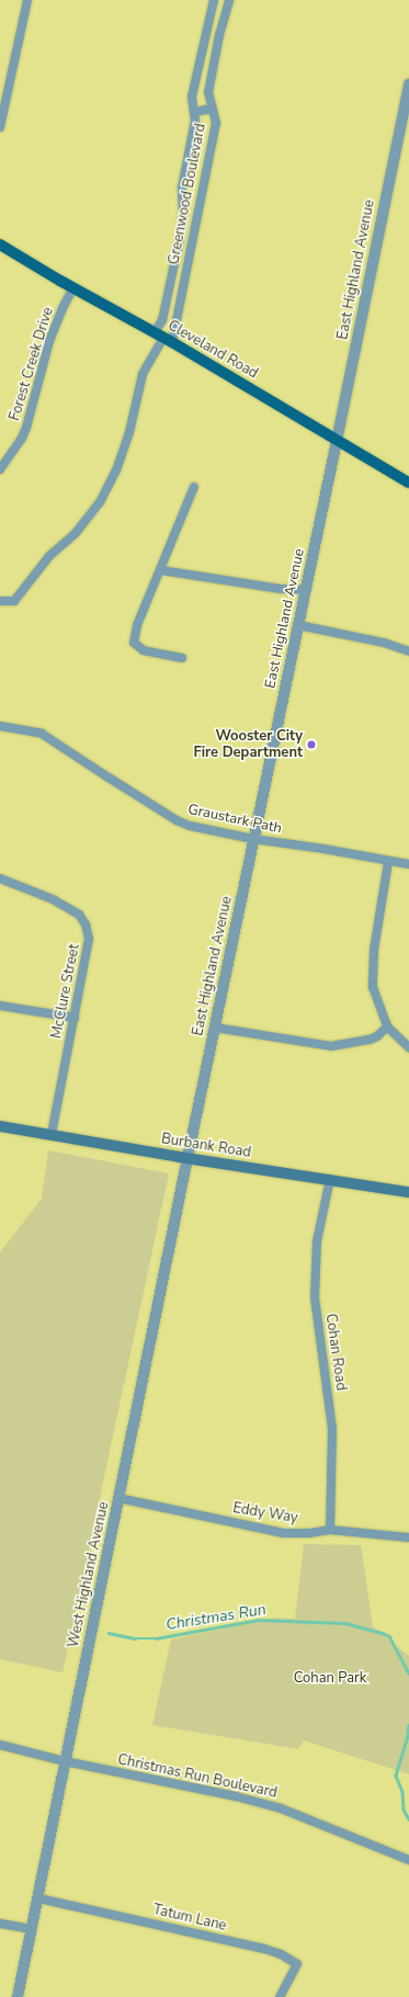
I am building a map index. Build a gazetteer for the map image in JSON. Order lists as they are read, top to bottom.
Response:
{
  "streets": {
    "main road": ["Cleveland Road", "Burbank Road"],
    "street": [
      "Greenwood Boulevard",
      "East Highland Avenue",
      "Forest Creek Drive",
      "Graustark Path",
      "McClure Street",
      "Cohan Road",
      "Eddy Way",
      "West Highland Avenue",
      "Christmas Run Boulevard",
      "Tatum Lane"
    ]
  },
  "crossings": [
    ["Greenwood Boulevard", "Cleveland Road"],
    ["East Highland Avenue", "Cleveland Road"],
    ["East Highland Avenue", "Graustark Path"],
    ["East Highland Avenue", "Burbank Road"],
    ["East Highland Avenue", "West Highland Avenue"],
    ["Cleveland Road", "Forest Creek Drive"],
    ["McClure Street", "Burbank Road"],
    ["Burbank Road", "Cohan Road"],
    ["Burbank Road", "West Highland Avenue"],
    ["Cohan Road", "Eddy Way"],
    ["Eddy Way", "West Highland Avenue"],
    ["West Highland Avenue", "Christmas Run Boulevard"],
    ["West Highland Avenue", "Tatum Lane"]
  ],
  "water": ["Christmas Run"],
  "parks": ["Cohan Park"],
  "places": ["Wooster City Fire Department"]
}
